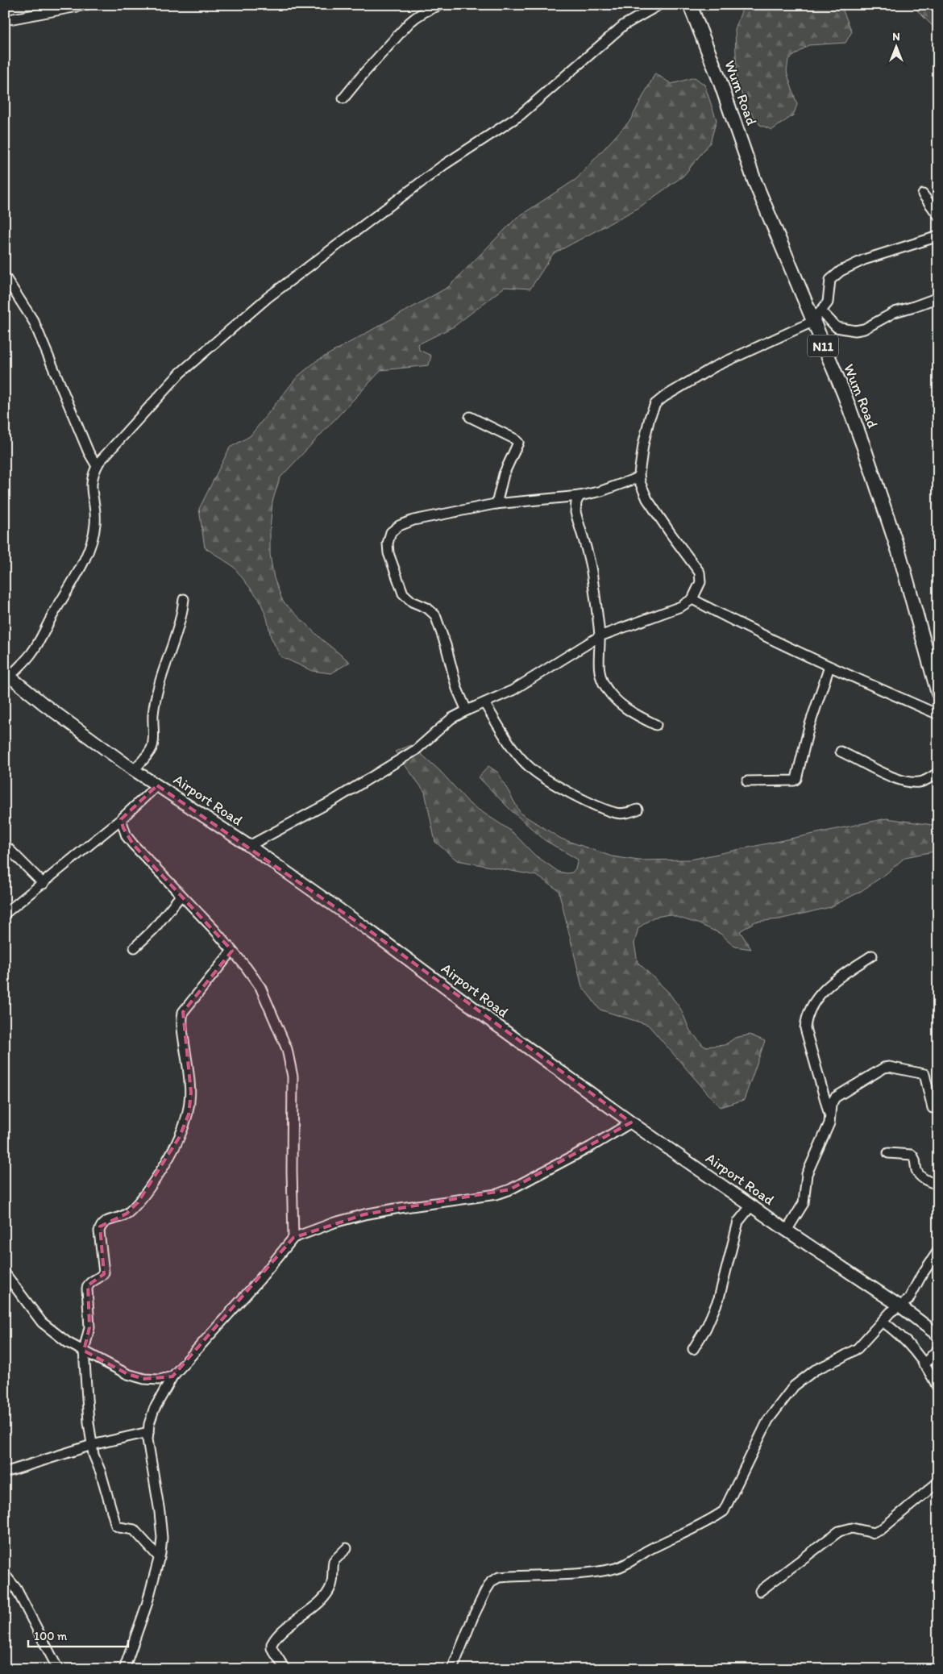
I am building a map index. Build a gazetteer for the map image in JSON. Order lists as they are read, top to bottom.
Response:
{
  "streets": {
    "highway": ["Wum Road", "N11"],
    "main road": ["Airport Road"]
  },
  "scale_bar": "100 m",
  "north": "top"
}
